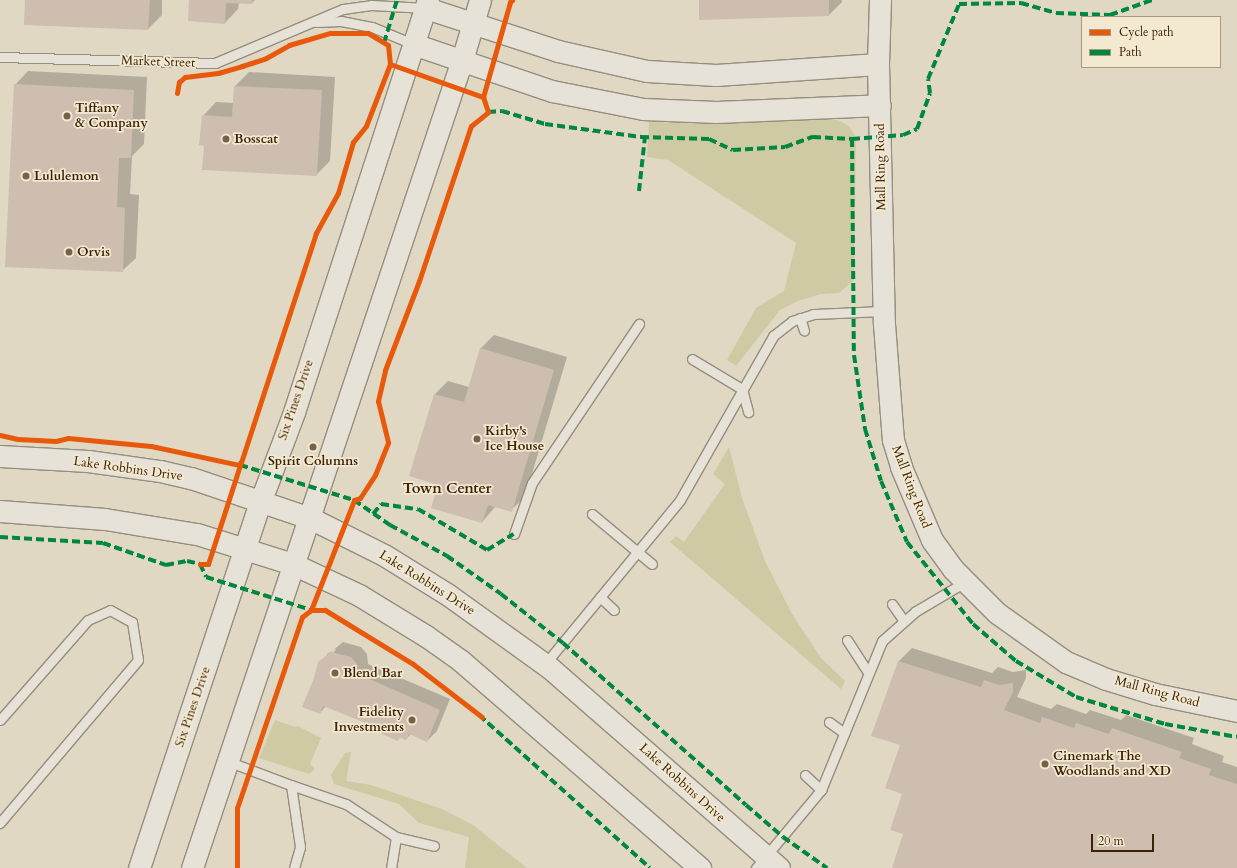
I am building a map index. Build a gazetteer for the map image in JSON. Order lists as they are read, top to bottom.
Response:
{
  "streets": {
    "street": ["Mall Ring Road", "Six Pines Drive", "Lake Robbins Drive"],
    "lane": ["Market Street"]
  },
  "crossings": [
    ["Market Street", "Six Pines Drive"],
    ["Six Pines Drive", "Lake Robbins Drive"]
  ],
  "districts": ["Town Center"],
  "places": [
    "Tiffany & Company",
    "Bosscat",
    "Lululemon",
    "Orvis",
    "Kirby's Ice House",
    "Spirit Columns",
    "Blend Bar",
    "Fidelity Investments",
    "Cinemark The Woodlands and XD"
  ],
  "legend": ["Cycle path", "Path"],
  "scale_bar": "20 m"
}
